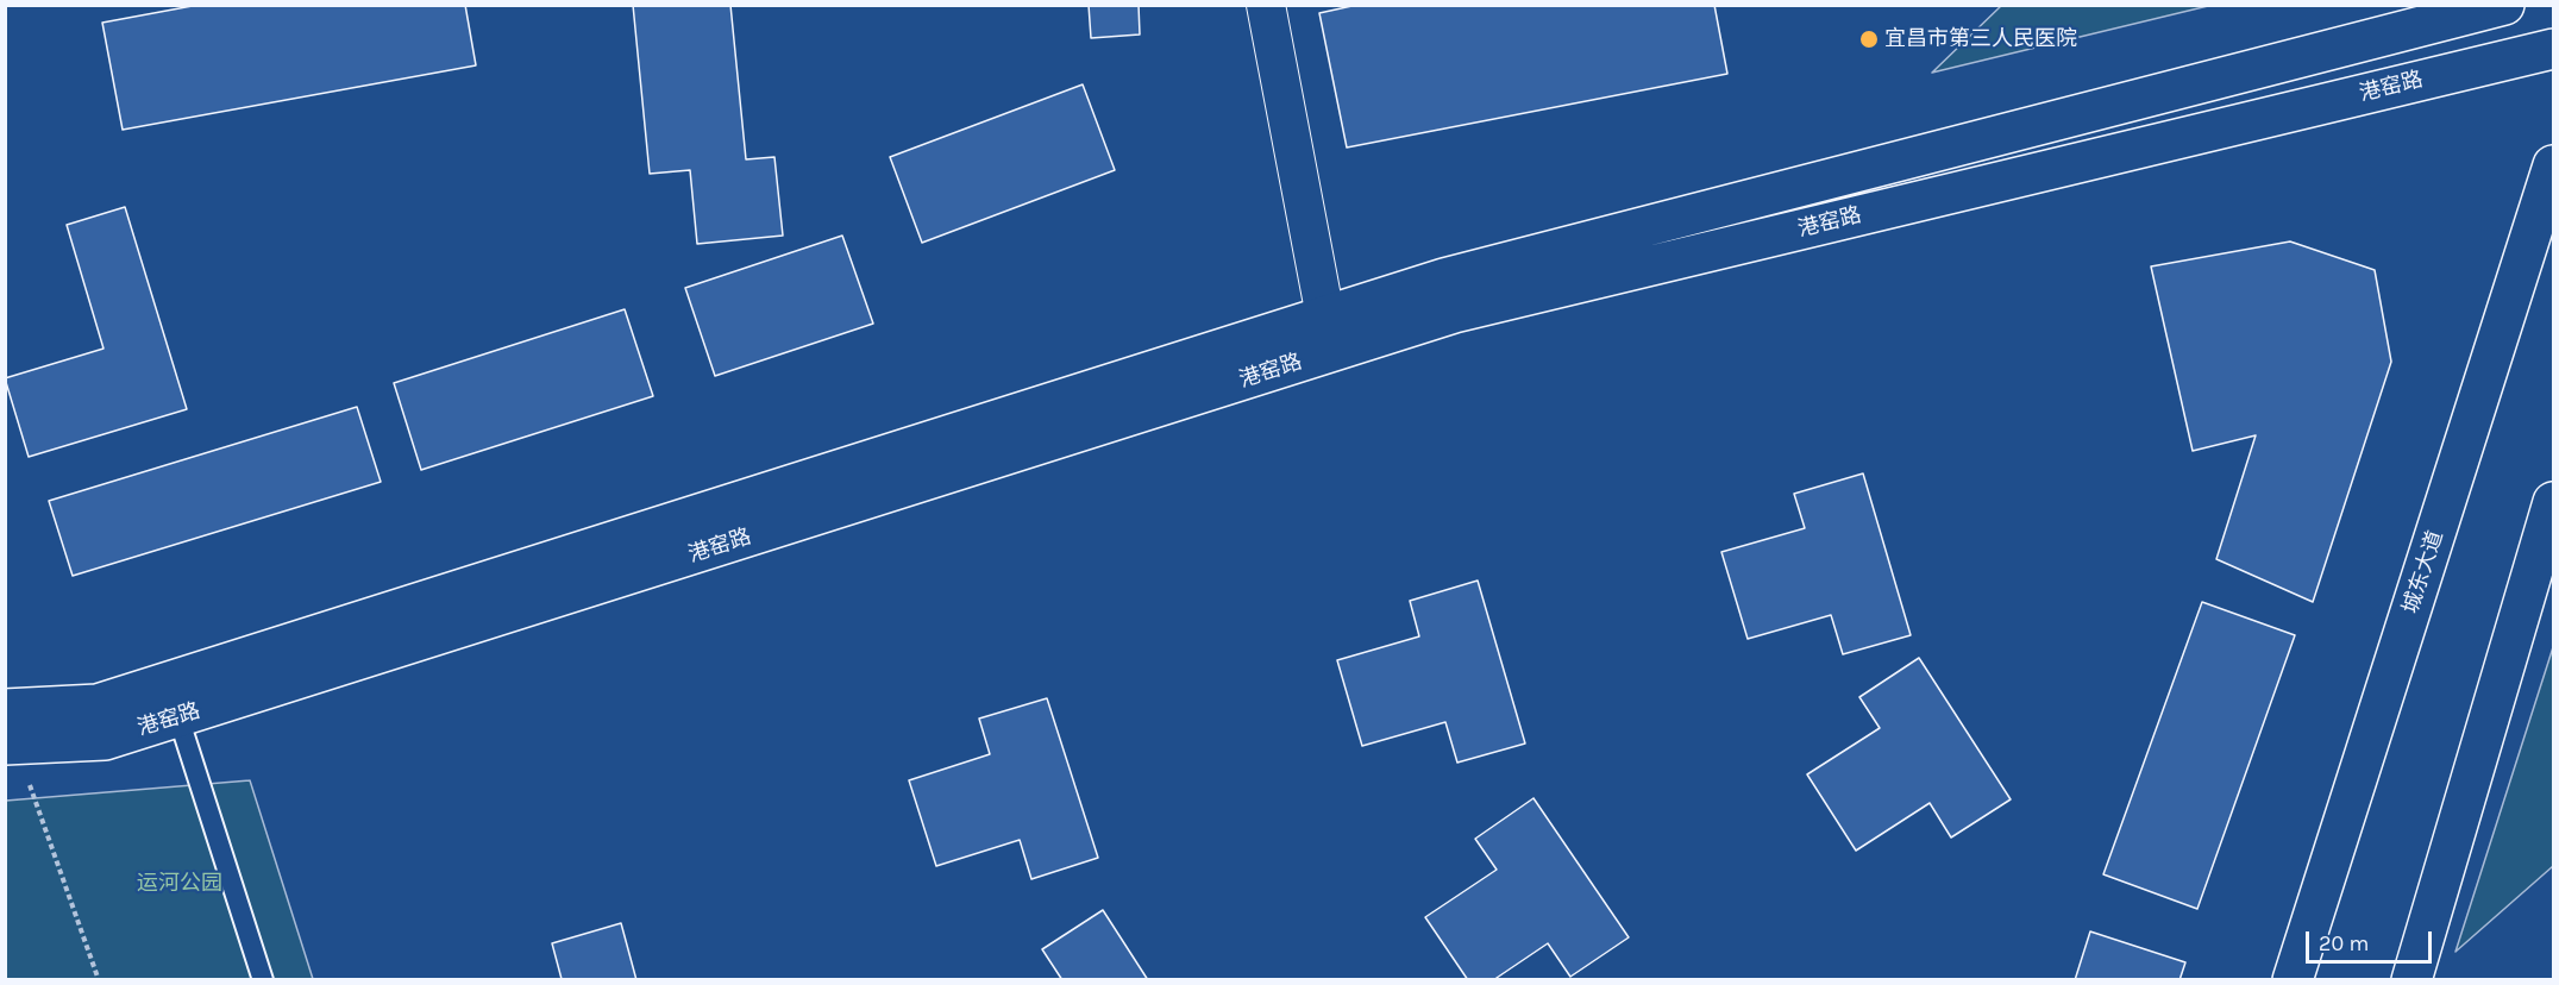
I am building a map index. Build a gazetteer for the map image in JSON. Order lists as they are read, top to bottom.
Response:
{
  "streets": {
    "main road": ["港窑路", "城东大道"]
  },
  "parks": ["运河公园"],
  "places": ["宜昌市第三人民医院"],
  "scale_bar": "20 m"
}
